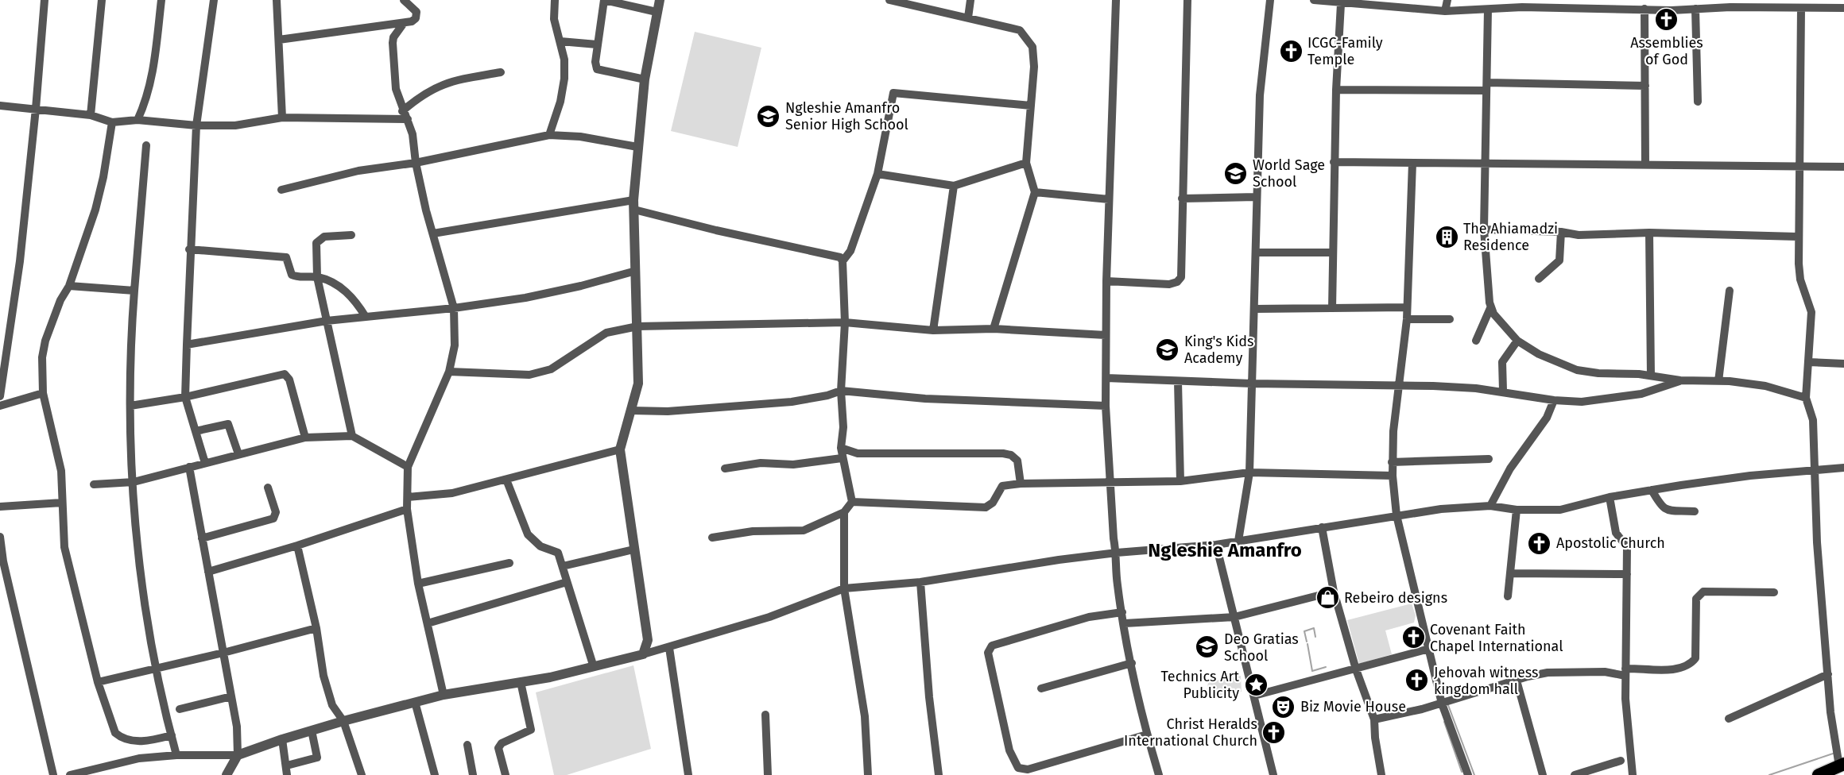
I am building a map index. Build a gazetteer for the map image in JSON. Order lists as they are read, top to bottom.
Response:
{
  "districts": ["Ngleshie Amanfro"],
  "places": {
    "church": [
      "Assemblies of God",
      "ICGC-Family Temple",
      "Apostolic Church",
      "Covenant Faith Chapel International",
      "Jehovah witness kingdom hall",
      "Christ Heralds International Church"
    ],
    "school or university": [
      "Ngleshie Amanfro Senior High School",
      "World Sage School",
      "King's Kids Academy",
      "Deo Gratias School"
    ],
    "building": ["The Ahiamadzi Residence"],
    "shop": ["Rebeiro designs"],
    "place": ["Technics Art Publicity"],
    "theatre": ["Biz Movie House"]
  }
}
